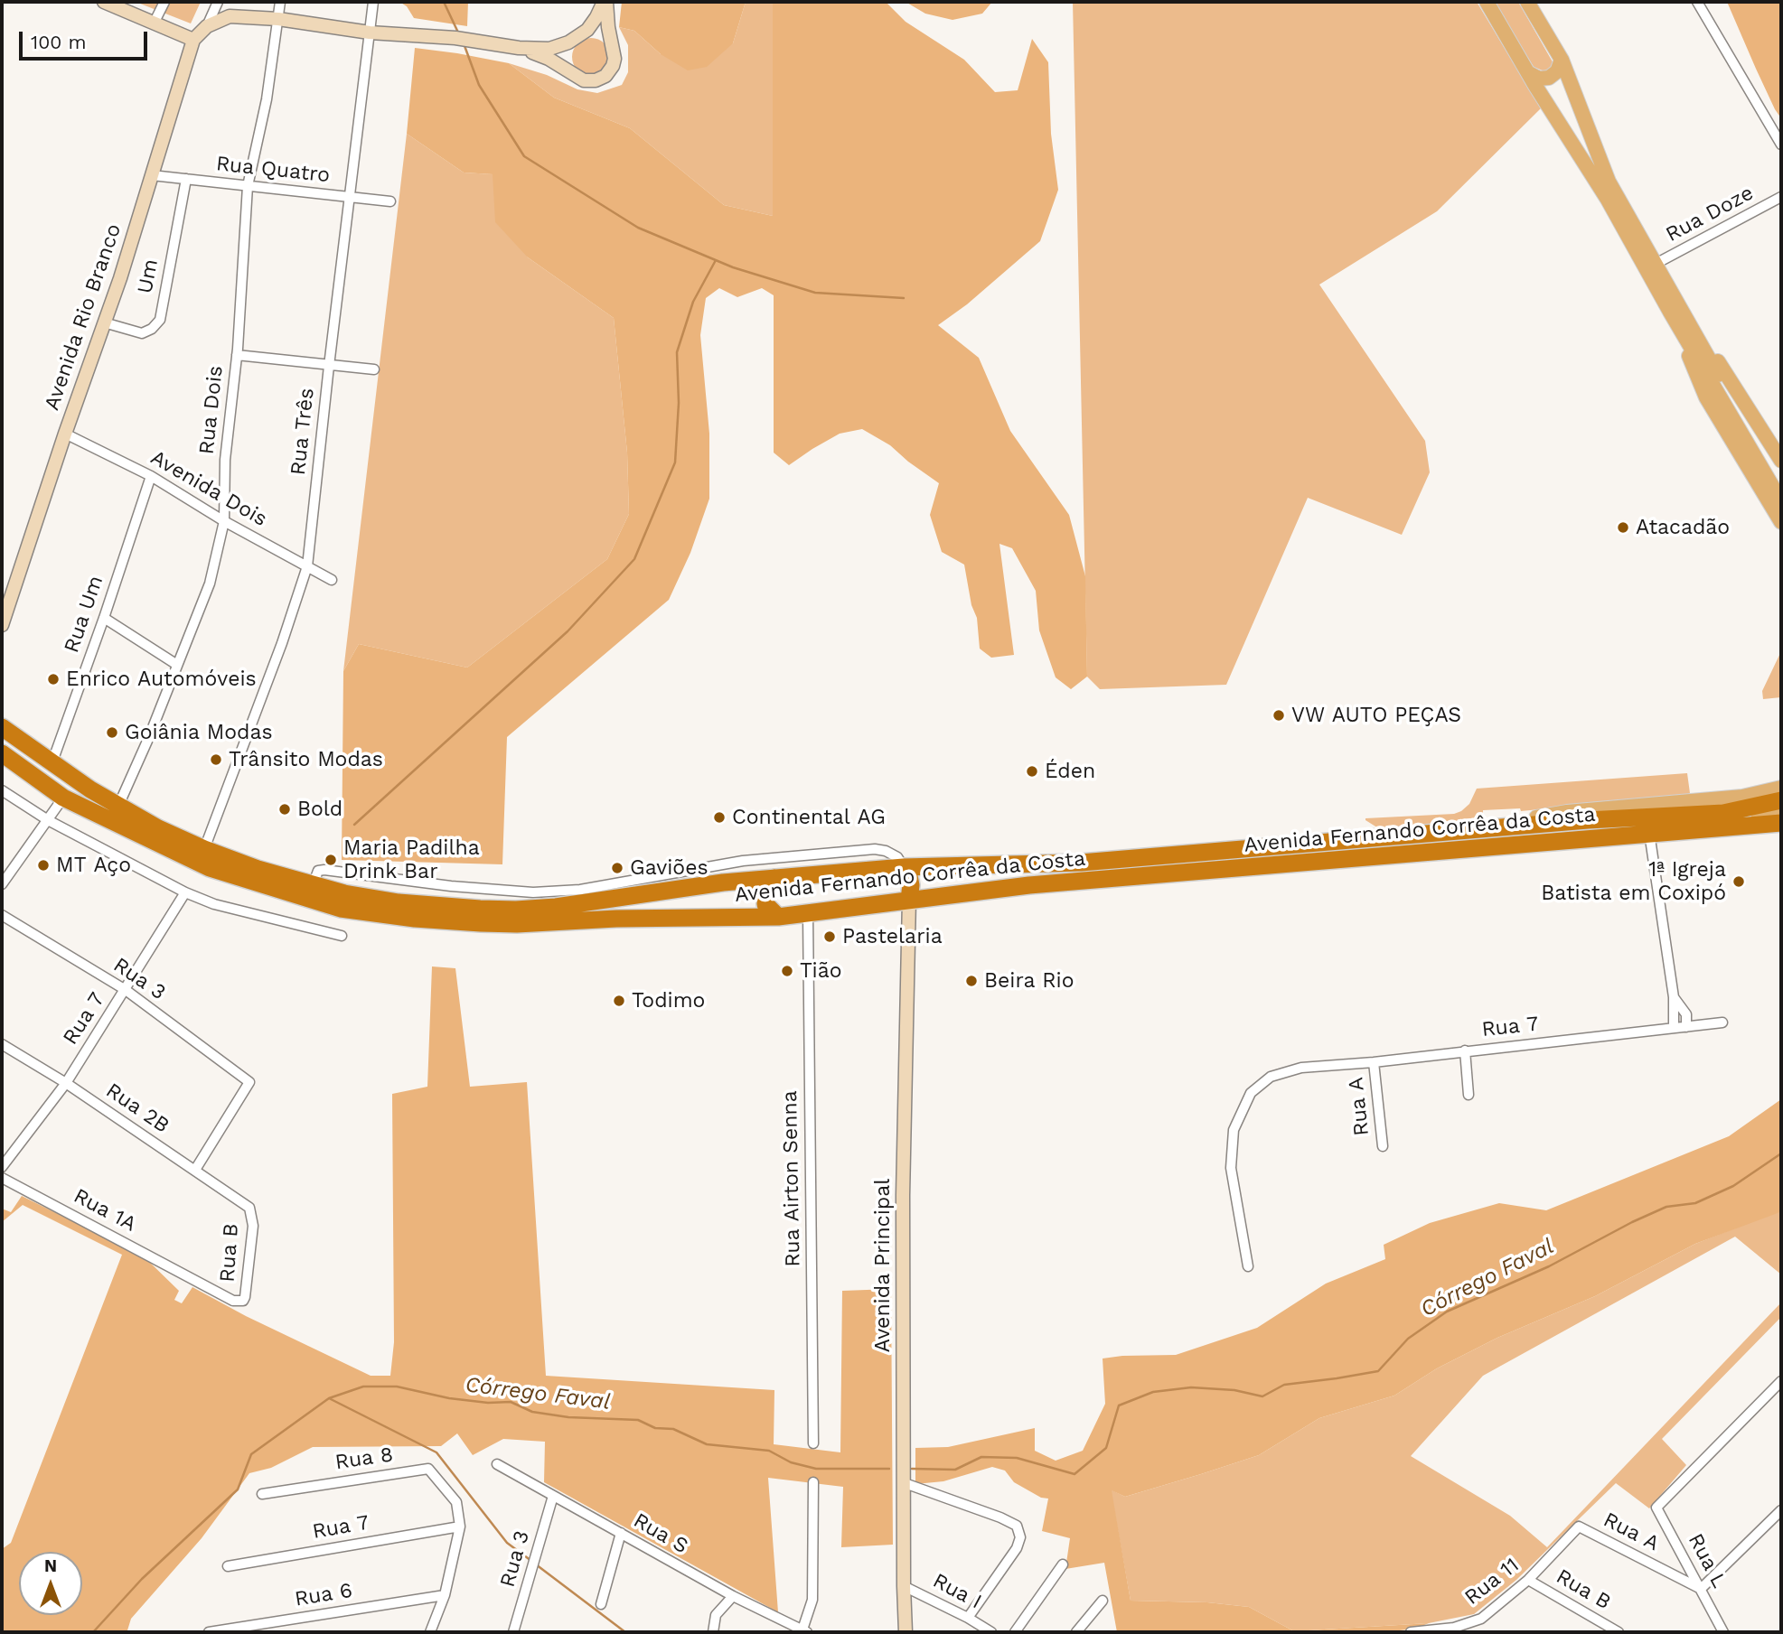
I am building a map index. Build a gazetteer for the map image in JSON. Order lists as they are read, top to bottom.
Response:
{
  "streets": {
    "highway": ["Avenida Fernando Corrêa da Costa"],
    "street": [
      "Rua Quatro",
      "Rua Doze",
      "Um",
      "Avenida Rio Branco",
      "Rua Dois",
      "Rua Três",
      "Avenida Dois",
      "Rua Um",
      "Rua 3",
      "Rua 7",
      "Rua A",
      "Rua 2B",
      "Rua Airton Senna",
      "Rua 1A",
      "Rua B",
      "Avenida Principal",
      "Rua 8",
      "Rua S",
      "Rua L",
      "Rua 11",
      "Rua I",
      "Rua 6"
    ]
  },
  "crossings": [
    ["Rua Quatro", "Um"],
    ["Rua Quatro", "Avenida Rio Branco"],
    ["Rua Quatro", "Rua Dois"],
    ["Rua Quatro", "Rua Três"],
    ["Um", "Avenida Rio Branco"],
    ["Avenida Rio Branco", "Avenida Dois"],
    ["Rua Dois", "Avenida Dois"],
    ["Rua Dois", "Avenida Fernando Corrêa da Costa"],
    ["Rua Três", "Avenida Dois"],
    ["Rua Três", "Avenida Fernando Corrêa da Costa"],
    ["Avenida Dois", "Rua Um"],
    ["Rua Um", "Avenida Fernando Corrêa da Costa"],
    ["Avenida Fernando Corrêa da Costa", "Rua Airton Senna"],
    ["Avenida Fernando Corrêa da Costa", "Avenida Principal"],
    ["Rua 3", "Rua 7"],
    ["Rua 3", "Rua 2B"],
    ["Rua 3", "Rua S"],
    ["Rua 7", "Rua A"],
    ["Rua 7", "Rua 2B"],
    ["Rua 7", "Rua 8"],
    ["Rua A", "Rua L"],
    ["Rua A", "Rua 11"],
    ["Rua 2B", "Rua B"],
    ["Rua 1A", "Rua B"],
    ["Rua B", "Rua 11"],
    ["Avenida Principal", "Rua I"]
  ],
  "water": ["Córrego Faval"],
  "places": [
    "Atacadão",
    "Enrico Automóveis",
    "VW AUTO PEÇAS",
    "Goiânia Modas",
    "Trânsito Modas",
    "Éden",
    "Bold",
    "Continental AG",
    "Maria Padilha Drink Bar",
    "MT Aço",
    "Gaviões",
    "1ª Igreja Batista em Coxipó",
    "Pastelaria",
    "Tião",
    "Beira Rio",
    "Todimo"
  ],
  "scale_bar": "100 m",
  "north": "top"
}
